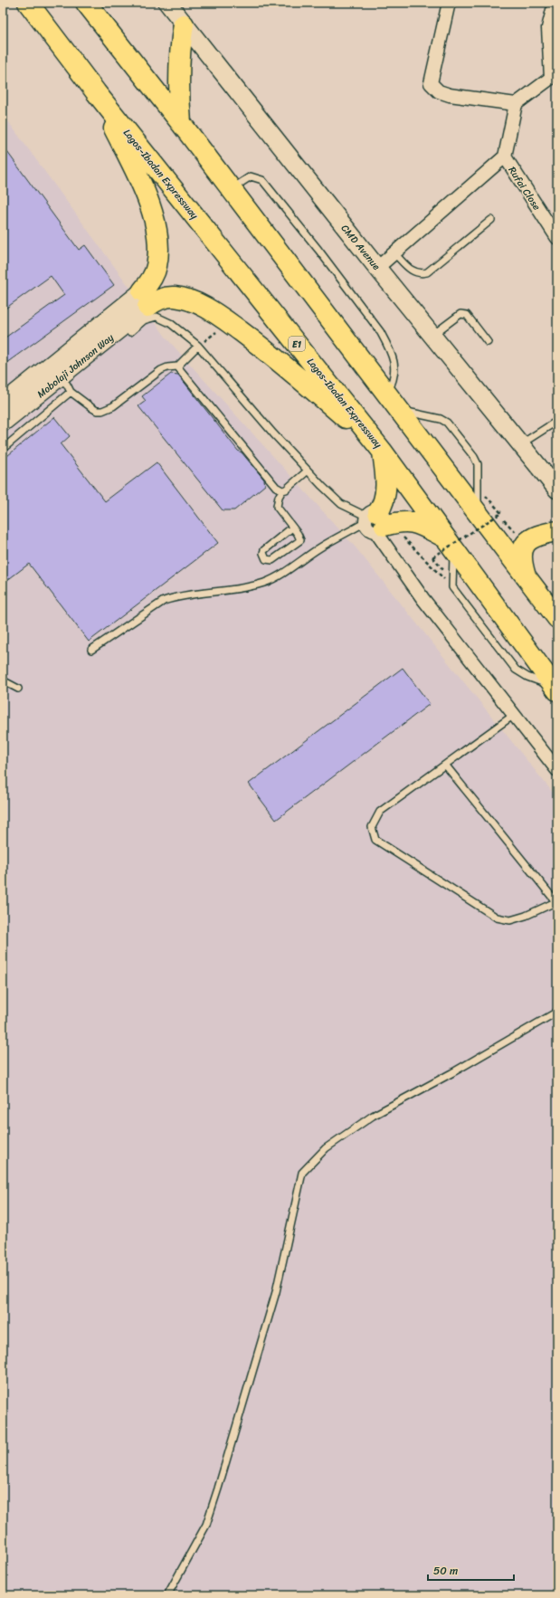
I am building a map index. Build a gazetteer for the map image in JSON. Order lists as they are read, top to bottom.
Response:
{
  "streets": {
    "highway": ["Lagos-Ibadan Expressway", "E1"],
    "street": ["Rufai Close", "CMD Avenue", "Mobolaji Johnson Way"]
  },
  "scale_bar": "50 m"
}
